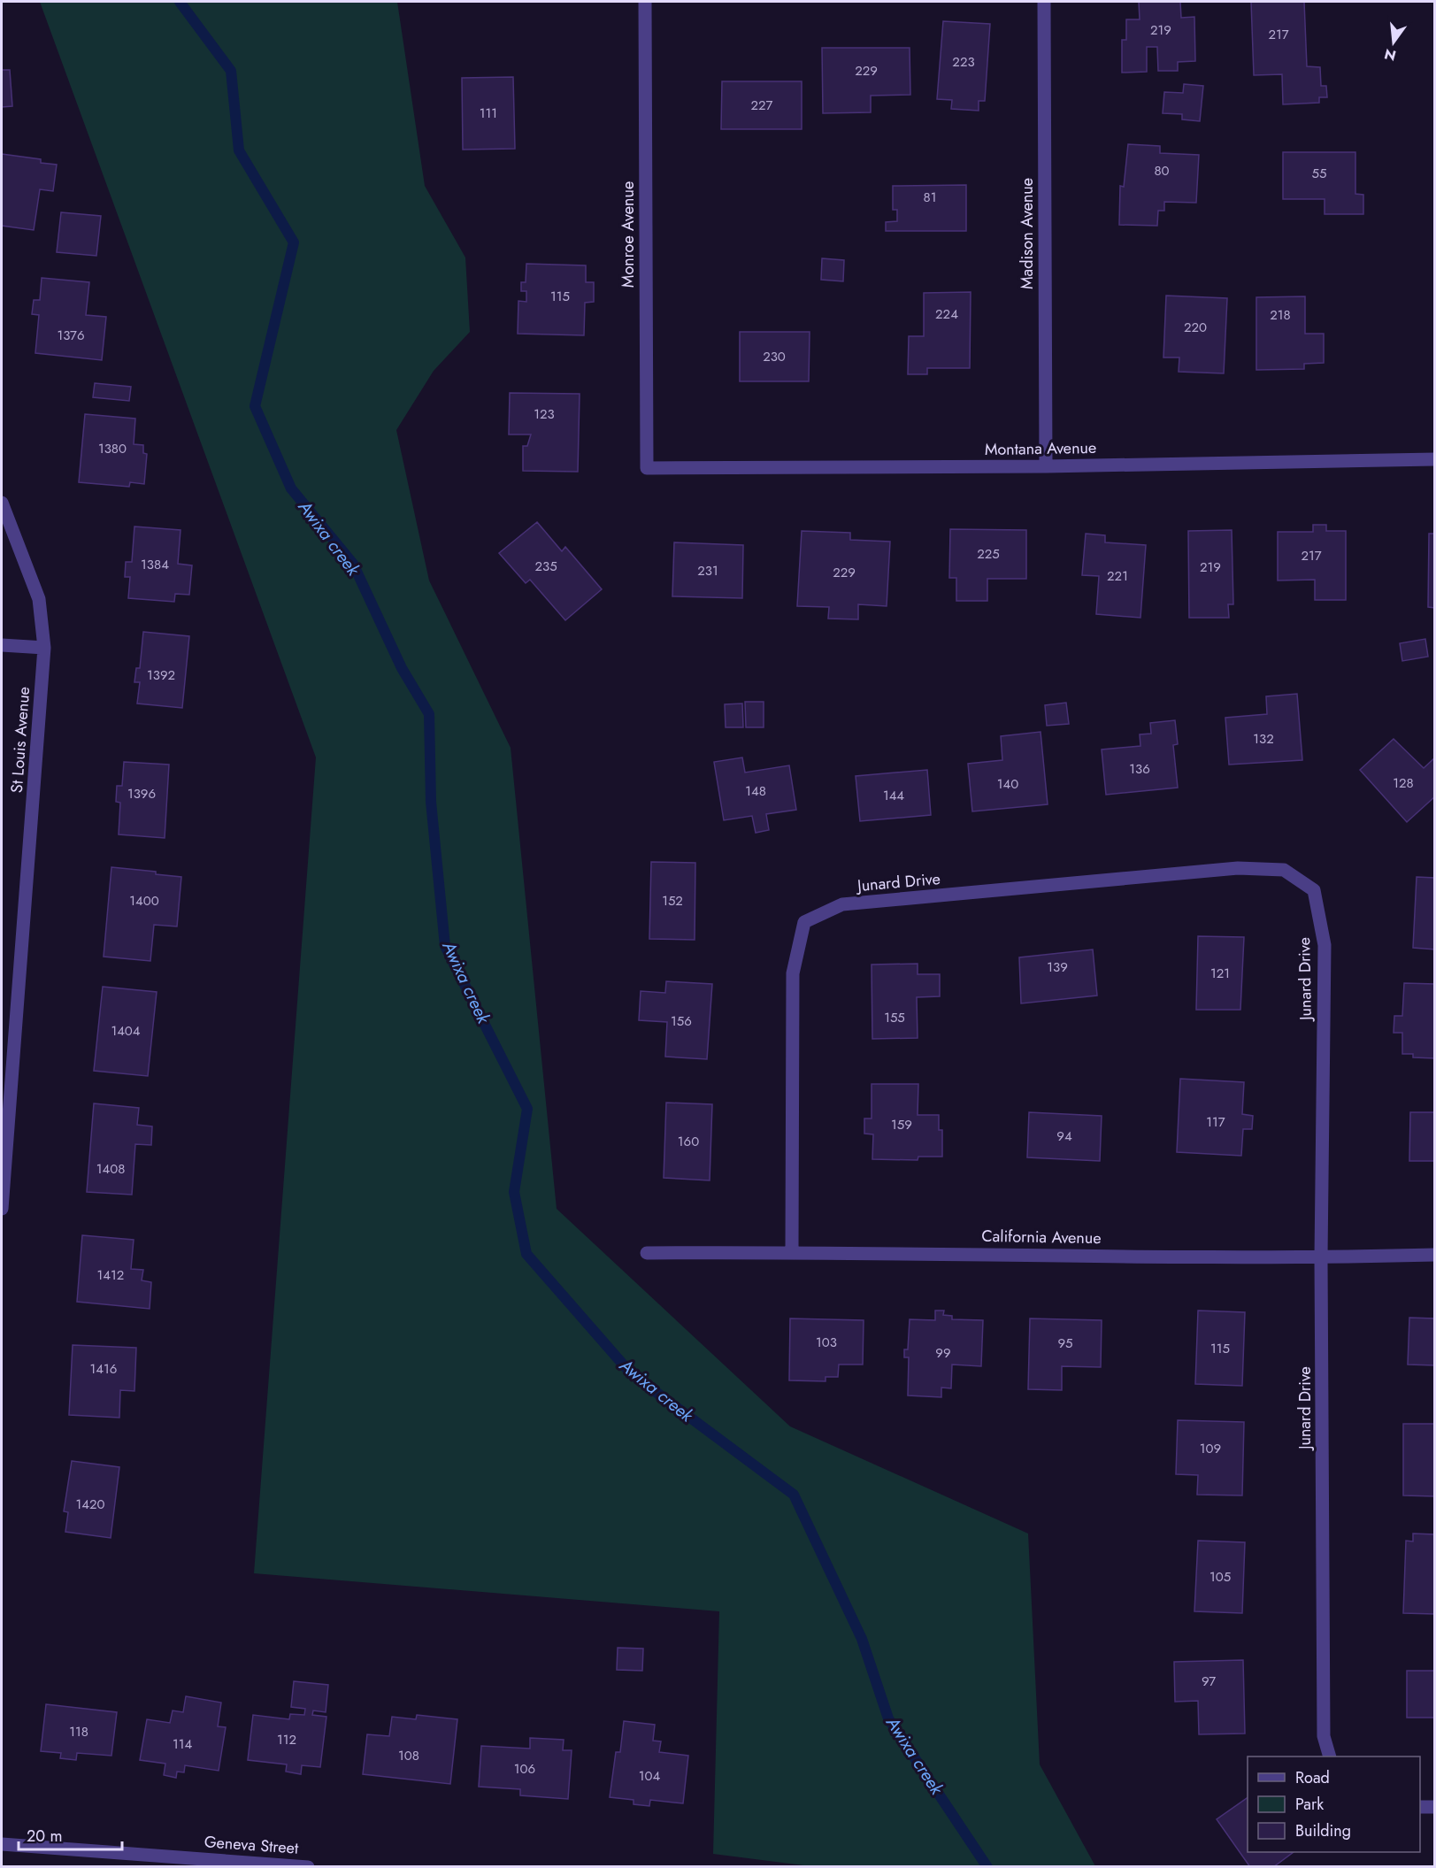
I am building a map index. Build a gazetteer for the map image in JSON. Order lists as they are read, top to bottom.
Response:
{
  "streets": {
    "street": [
      "Madison Avenue",
      "Monroe Avenue",
      "Montana Avenue",
      "St Louis Avenue",
      "Junard Drive",
      "California Avenue",
      "Geneva Street"
    ]
  },
  "crossings": [
    ["Madison Avenue", "Montana Avenue"],
    ["Monroe Avenue", "Montana Avenue"],
    ["Junard Drive", "California Avenue"]
  ],
  "water": ["Awixa creek"],
  "house_numbers": [
    "219",
    "217",
    "223",
    "229",
    "227",
    "111",
    "80",
    "55",
    "81",
    "115",
    "224",
    "218",
    "220",
    "1376",
    "230",
    "123",
    "1380",
    "225",
    "217",
    "1384",
    "235",
    "219",
    "231",
    "229",
    "221",
    "1392",
    "132",
    "136",
    "128",
    "140",
    "148",
    "1396",
    "144",
    "1400",
    "152",
    "139",
    "121",
    "155",
    "156",
    "1404",
    "117",
    "159",
    "94",
    "160",
    "1408",
    "1412",
    "103",
    "95",
    "115",
    "99",
    "1416",
    "109",
    "1420",
    "105",
    "97",
    "118",
    "112",
    "114",
    "108",
    "106",
    "104"
  ],
  "legend": ["Road", "Park", "Building"],
  "scale_bar": "20 m",
  "north": "bottom"
}
